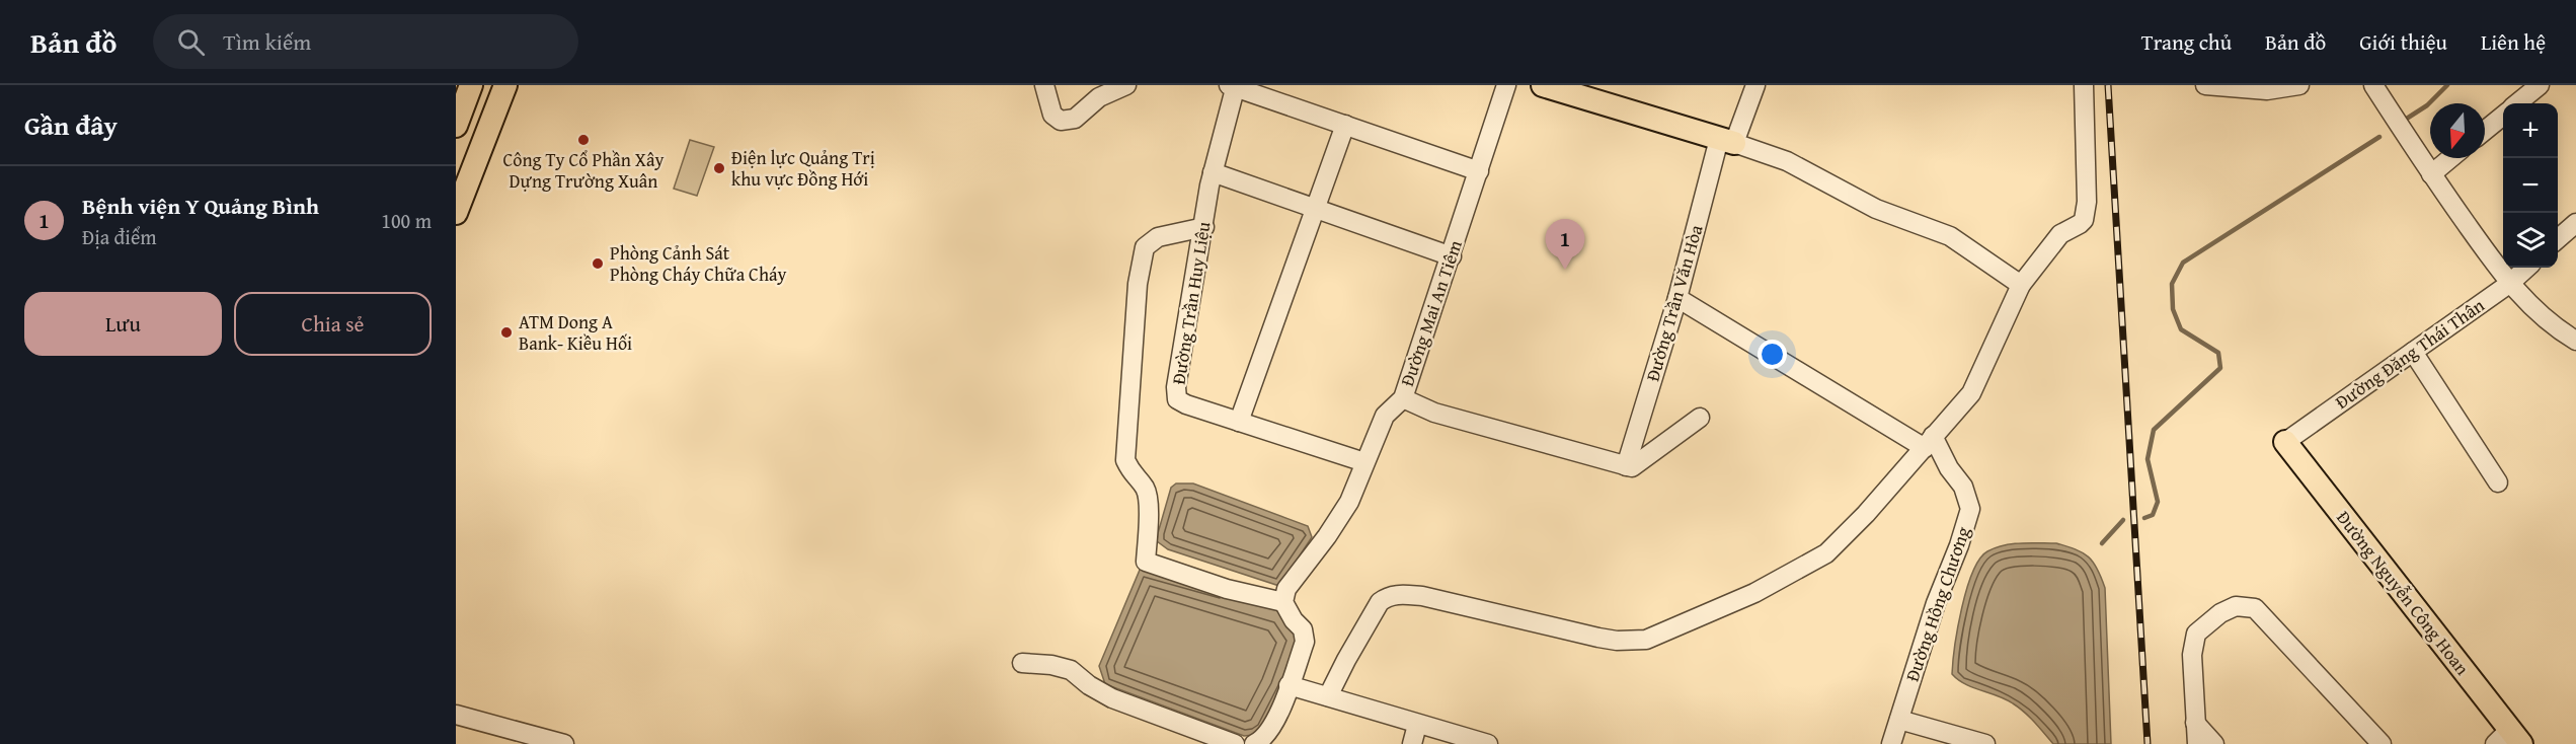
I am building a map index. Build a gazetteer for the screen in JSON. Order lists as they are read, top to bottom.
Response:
{
  "streets": {
    "main road": ["Đường Nguyễn Công Hoan"],
    "street": [
      "Đường Trần Huy Liệu",
      "Đường Trần Văn Hòa",
      "Đường Mai An Tiêm",
      "Đường Đặng Thái Thân",
      "Đường Hồng Chương"
    ]
  },
  "crossings": [
    ["Đường Trần Huy Liệu", "Đường Mai An Tiêm"],
    ["Đường Đặng Thái Thân", "Đường Nguyễn Công Hoan"]
  ],
  "places": [
    "Công Ty Cổ Phần Xây Dựng Trường Xuân",
    "Điện lực Quảng Trị khu vực Đồng Hới",
    "Phòng Cảnh Sát Phòng Cháy Chữa Cháy",
    "ATM Dong A Bank- Kiều Hối"
  ],
  "north": "bottom",
  "page": {
    "header": "Bản đồ",
    "search": "Tìm kiếm",
    "nav": [
      "Trang chủ",
      "Bản đồ",
      "Giới thiệu",
      "Liên hệ"
    ],
    "heading": "Gần đây",
    "map_buttons": ["+", "−"],
    "list": [
      {
        "mark": "1",
        "name": "Bệnh viện Y Quảng Bình",
        "note": "Địa điểm",
        "value": "100 m"
      }
    ],
    "pins": "1",
    "buttons": ["Lưu", "Chia sẻ"]
  }
}
